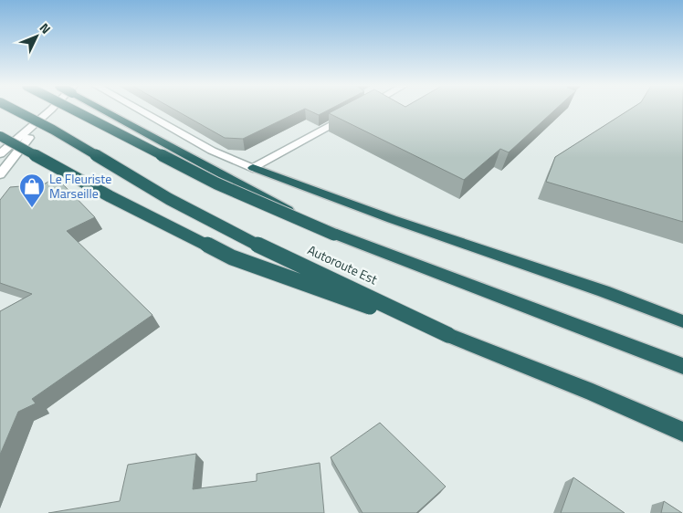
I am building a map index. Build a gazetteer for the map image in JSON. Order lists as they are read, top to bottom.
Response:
{
  "streets": {
    "highway": ["Autoroute Est"]
  },
  "places": {
    "shop": ["Le Fleuriste Marseille"]
  },
  "north": "top right"
}
